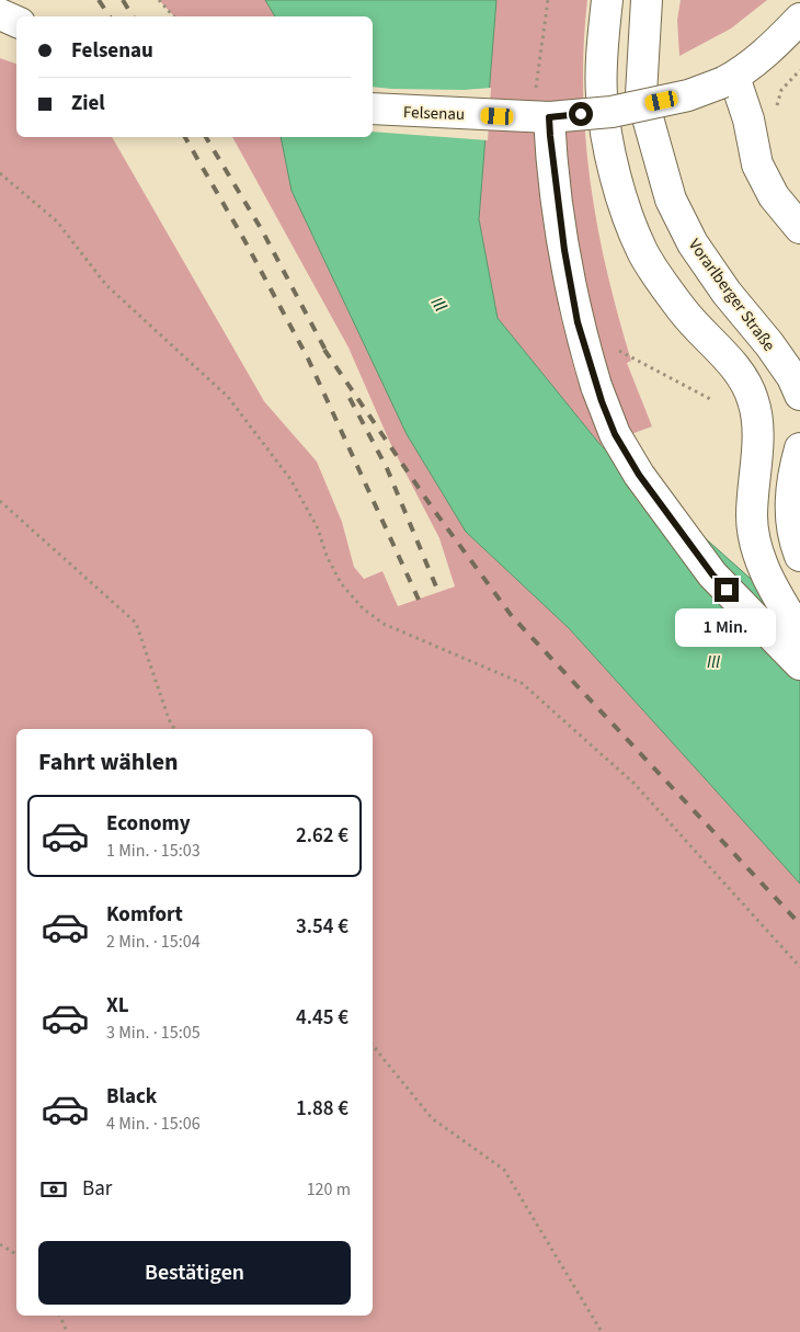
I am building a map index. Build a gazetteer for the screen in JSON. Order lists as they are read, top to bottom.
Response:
{
  "streets": {
    "main road": ["Felsenau", "Vorarlberger Straße"]
  },
  "water": ["Ill"],
  "page": {
    "banner": ["Felsenau", "Ziel"],
    "bubble": "1 Min.",
    "heading": "Fahrt wählen",
    "list": [
      {
        "name": "Economy",
        "note": "1 Min. · 15:03",
        "value": "2.62 €"
      },
      {
        "name": "Komfort",
        "note": "2 Min. · 15:04",
        "value": "3.54 €"
      },
      {
        "name": "XL",
        "note": "3 Min. · 15:05",
        "value": "4.45 €"
      },
      {
        "name": "Black",
        "note": "4 Min. · 15:06",
        "value": "1.88 €"
      }
    ],
    "pay": ["Bar", "120 m"],
    "buttons": "Bestätigen"
  }
}
